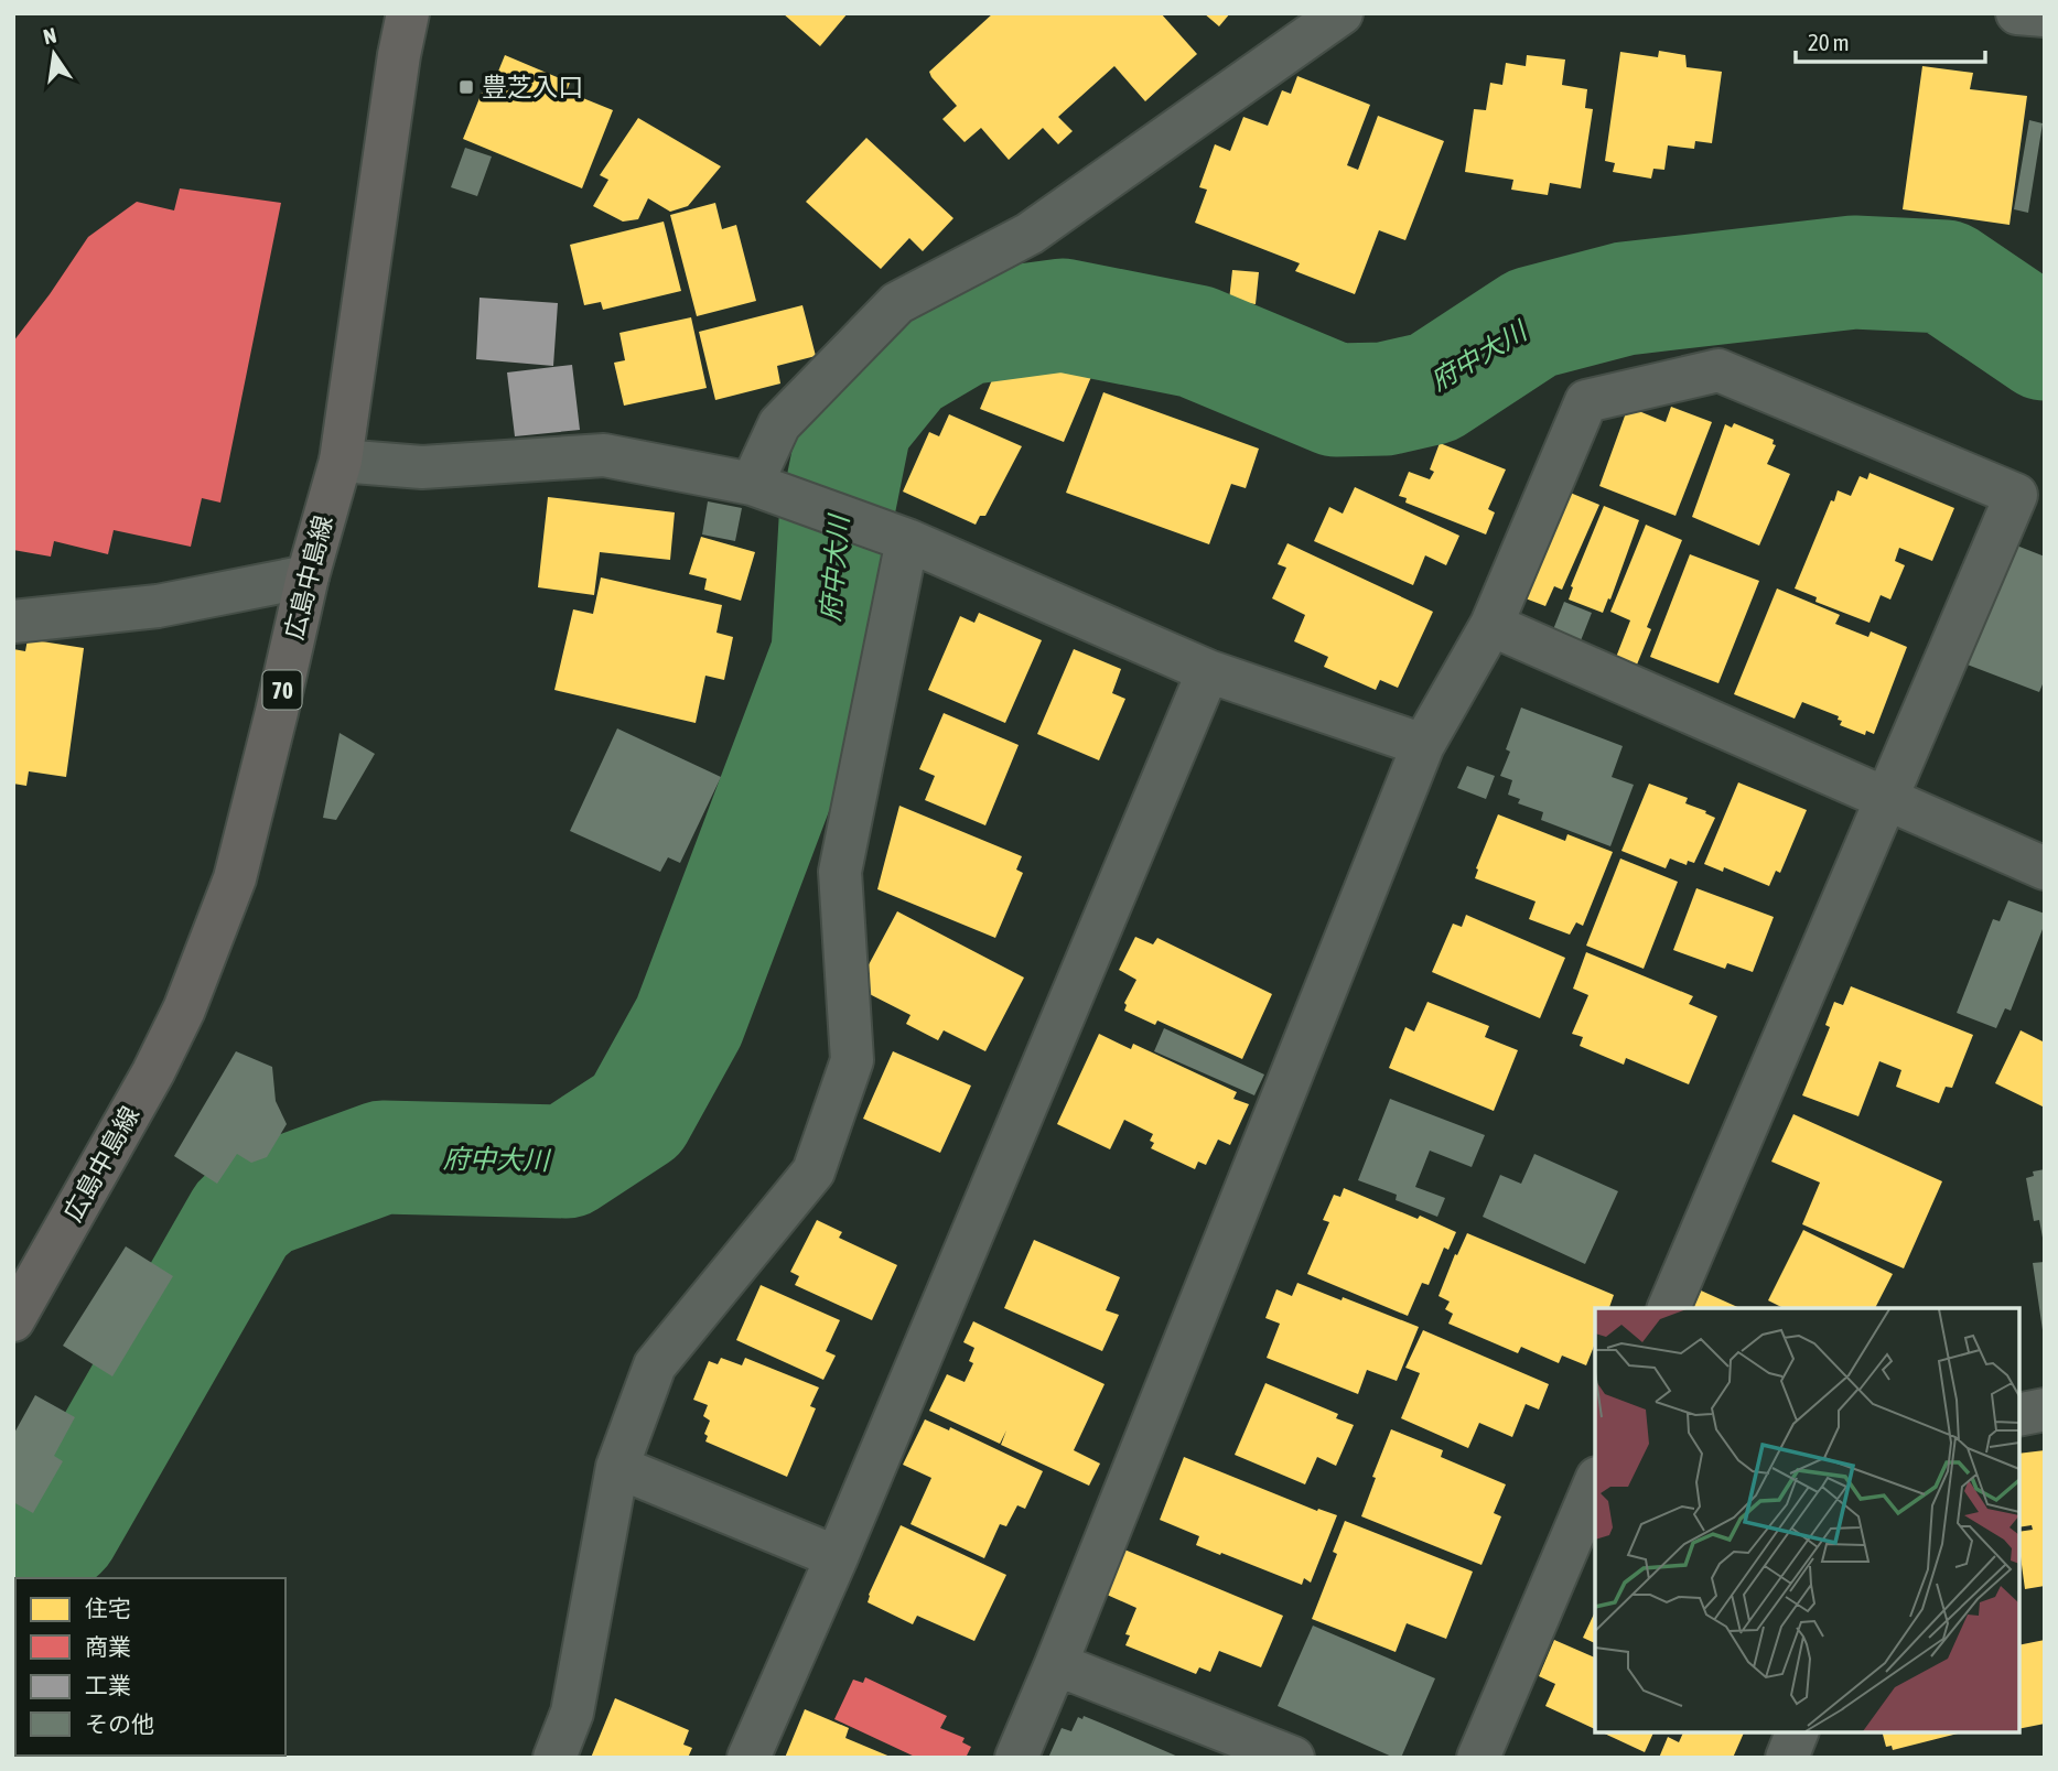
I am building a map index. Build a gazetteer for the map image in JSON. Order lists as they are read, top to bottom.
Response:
{
  "streets": {
    "main road": ["広島中島線", "70"]
  },
  "water": ["府中大川"],
  "places": {
    "transit": ["豊芝入口"]
  },
  "legend": [
    "住宅",
    "商業",
    "工業",
    "その他"
  ],
  "scale_bar": "20 m",
  "north": "top"
}
